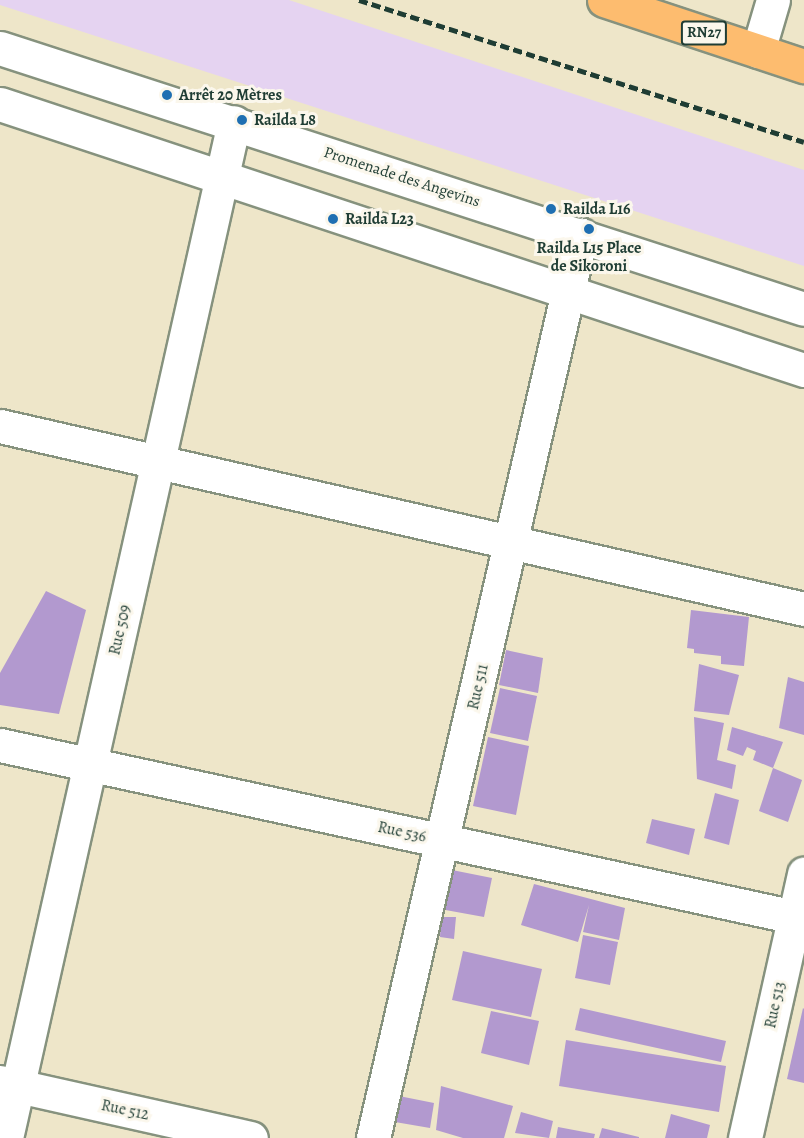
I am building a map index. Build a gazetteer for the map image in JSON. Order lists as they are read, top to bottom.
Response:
{
  "streets": {
    "main road": ["RN27"],
    "street": [
      "Promenade des Angevins",
      "Rue 509",
      "Rue 511",
      "Rue 536",
      "Rue 513",
      "Rue 512"
    ]
  },
  "crossings": [
    ["Promenade des Angevins", "Rue 509"],
    ["Promenade des Angevins", "Rue 511"],
    ["Rue 509", "Rue 536"],
    ["Rue 509", "Rue 512"],
    ["Rue 511", "Rue 536"],
    ["Rue 536", "Rue 513"]
  ],
  "places": [
    "Arrêt 20 Mètres",
    "Railda L8",
    "Railda L16",
    "Railda L23",
    "Railda L15 Place de Sikoroni"
  ]
}
